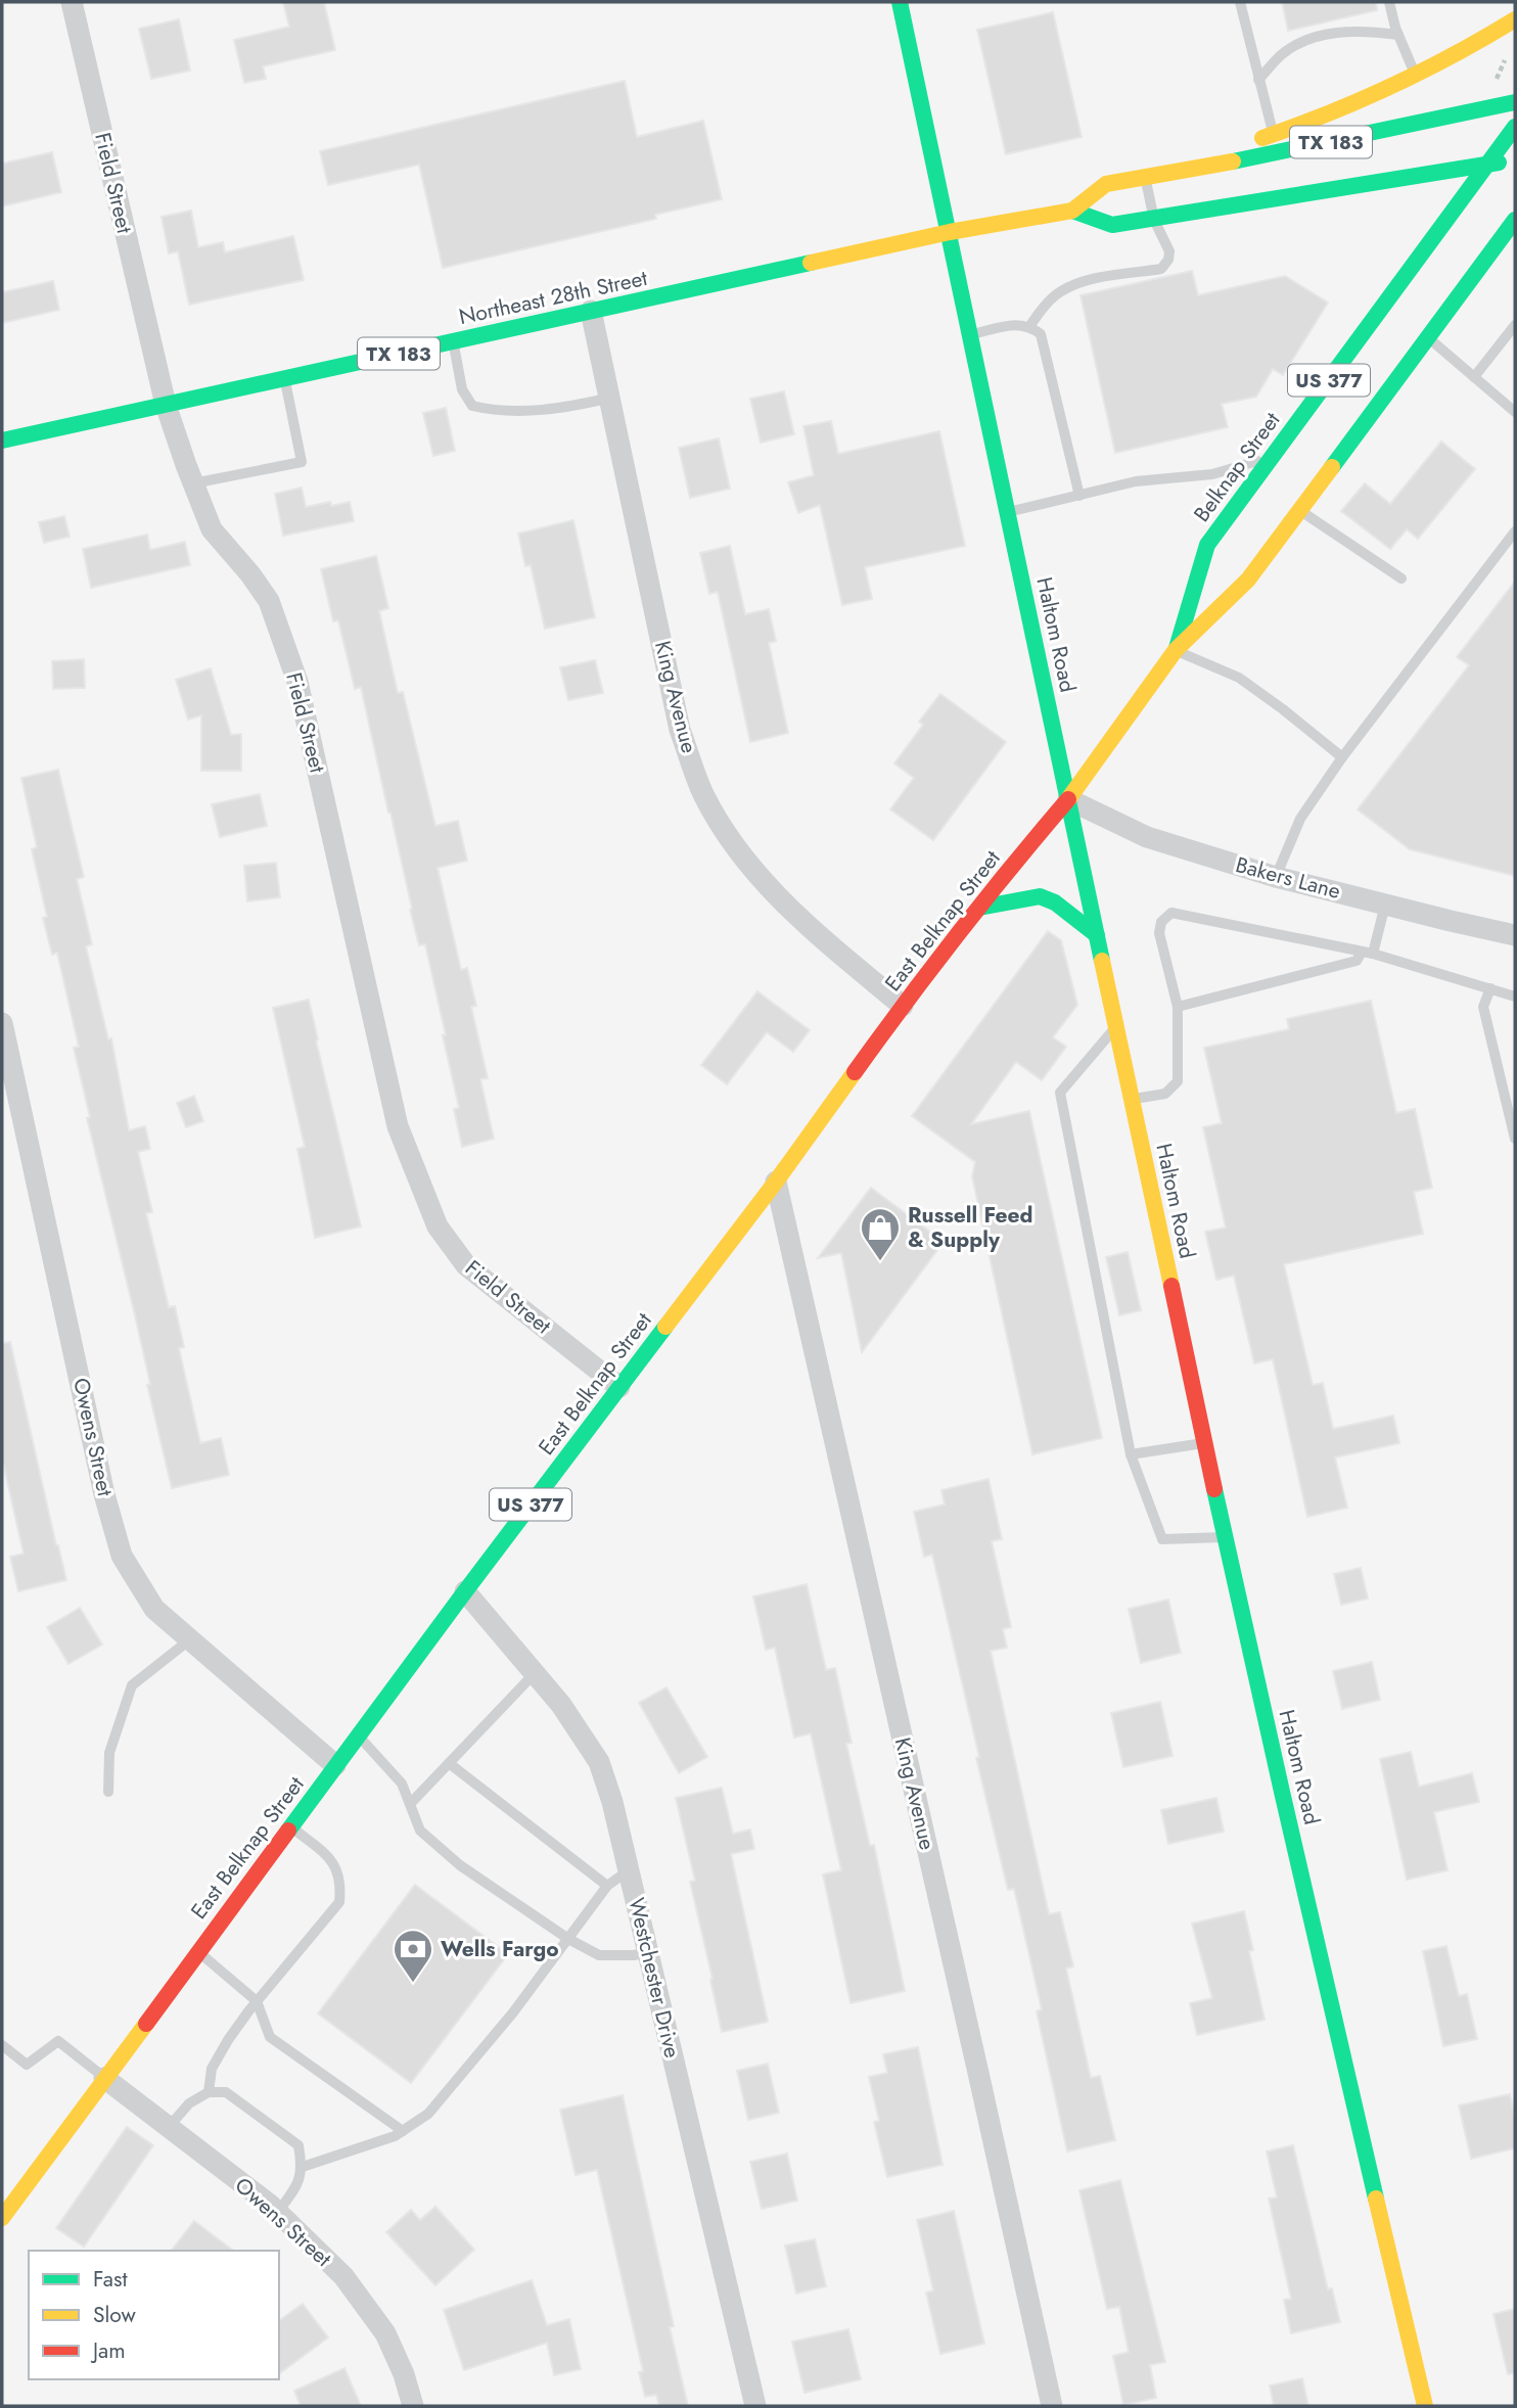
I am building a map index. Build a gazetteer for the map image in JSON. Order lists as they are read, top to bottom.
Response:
{
  "streets": {
    "main road": [
      "TX 183",
      "Northeast 28th Street",
      "US 377",
      "Belknap Street",
      "Haltom Road",
      "East Belknap Street"
    ],
    "street": [
      "Field Street",
      "King Avenue",
      "Bakers Lane",
      "Owens Street",
      "Westchester Drive"
    ]
  },
  "crossings": [
    ["TX 183", "Northeast 28th Street"],
    ["TX 183", "Belknap Street"],
    ["Field Street", "Northeast 28th Street"],
    ["Field Street", "East Belknap Street"],
    ["Northeast 28th Street", "Haltom Road"],
    ["Northeast 28th Street", "King Avenue"],
    ["US 377", "Belknap Street"],
    ["US 377", "East Belknap Street"],
    ["Belknap Street", "East Belknap Street"],
    ["Haltom Road", "Bakers Lane"],
    ["Haltom Road", "East Belknap Street"],
    ["King Avenue", "East Belknap Street"],
    ["Bakers Lane", "East Belknap Street"],
    ["East Belknap Street", "Owens Street"],
    ["East Belknap Street", "Westchester Drive"]
  ],
  "places": {
    "shop": ["Russell Feed & Supply"],
    "bank": ["Wells Fargo"]
  },
  "legend": ["Fast", "Slow", "Jam"]
}
